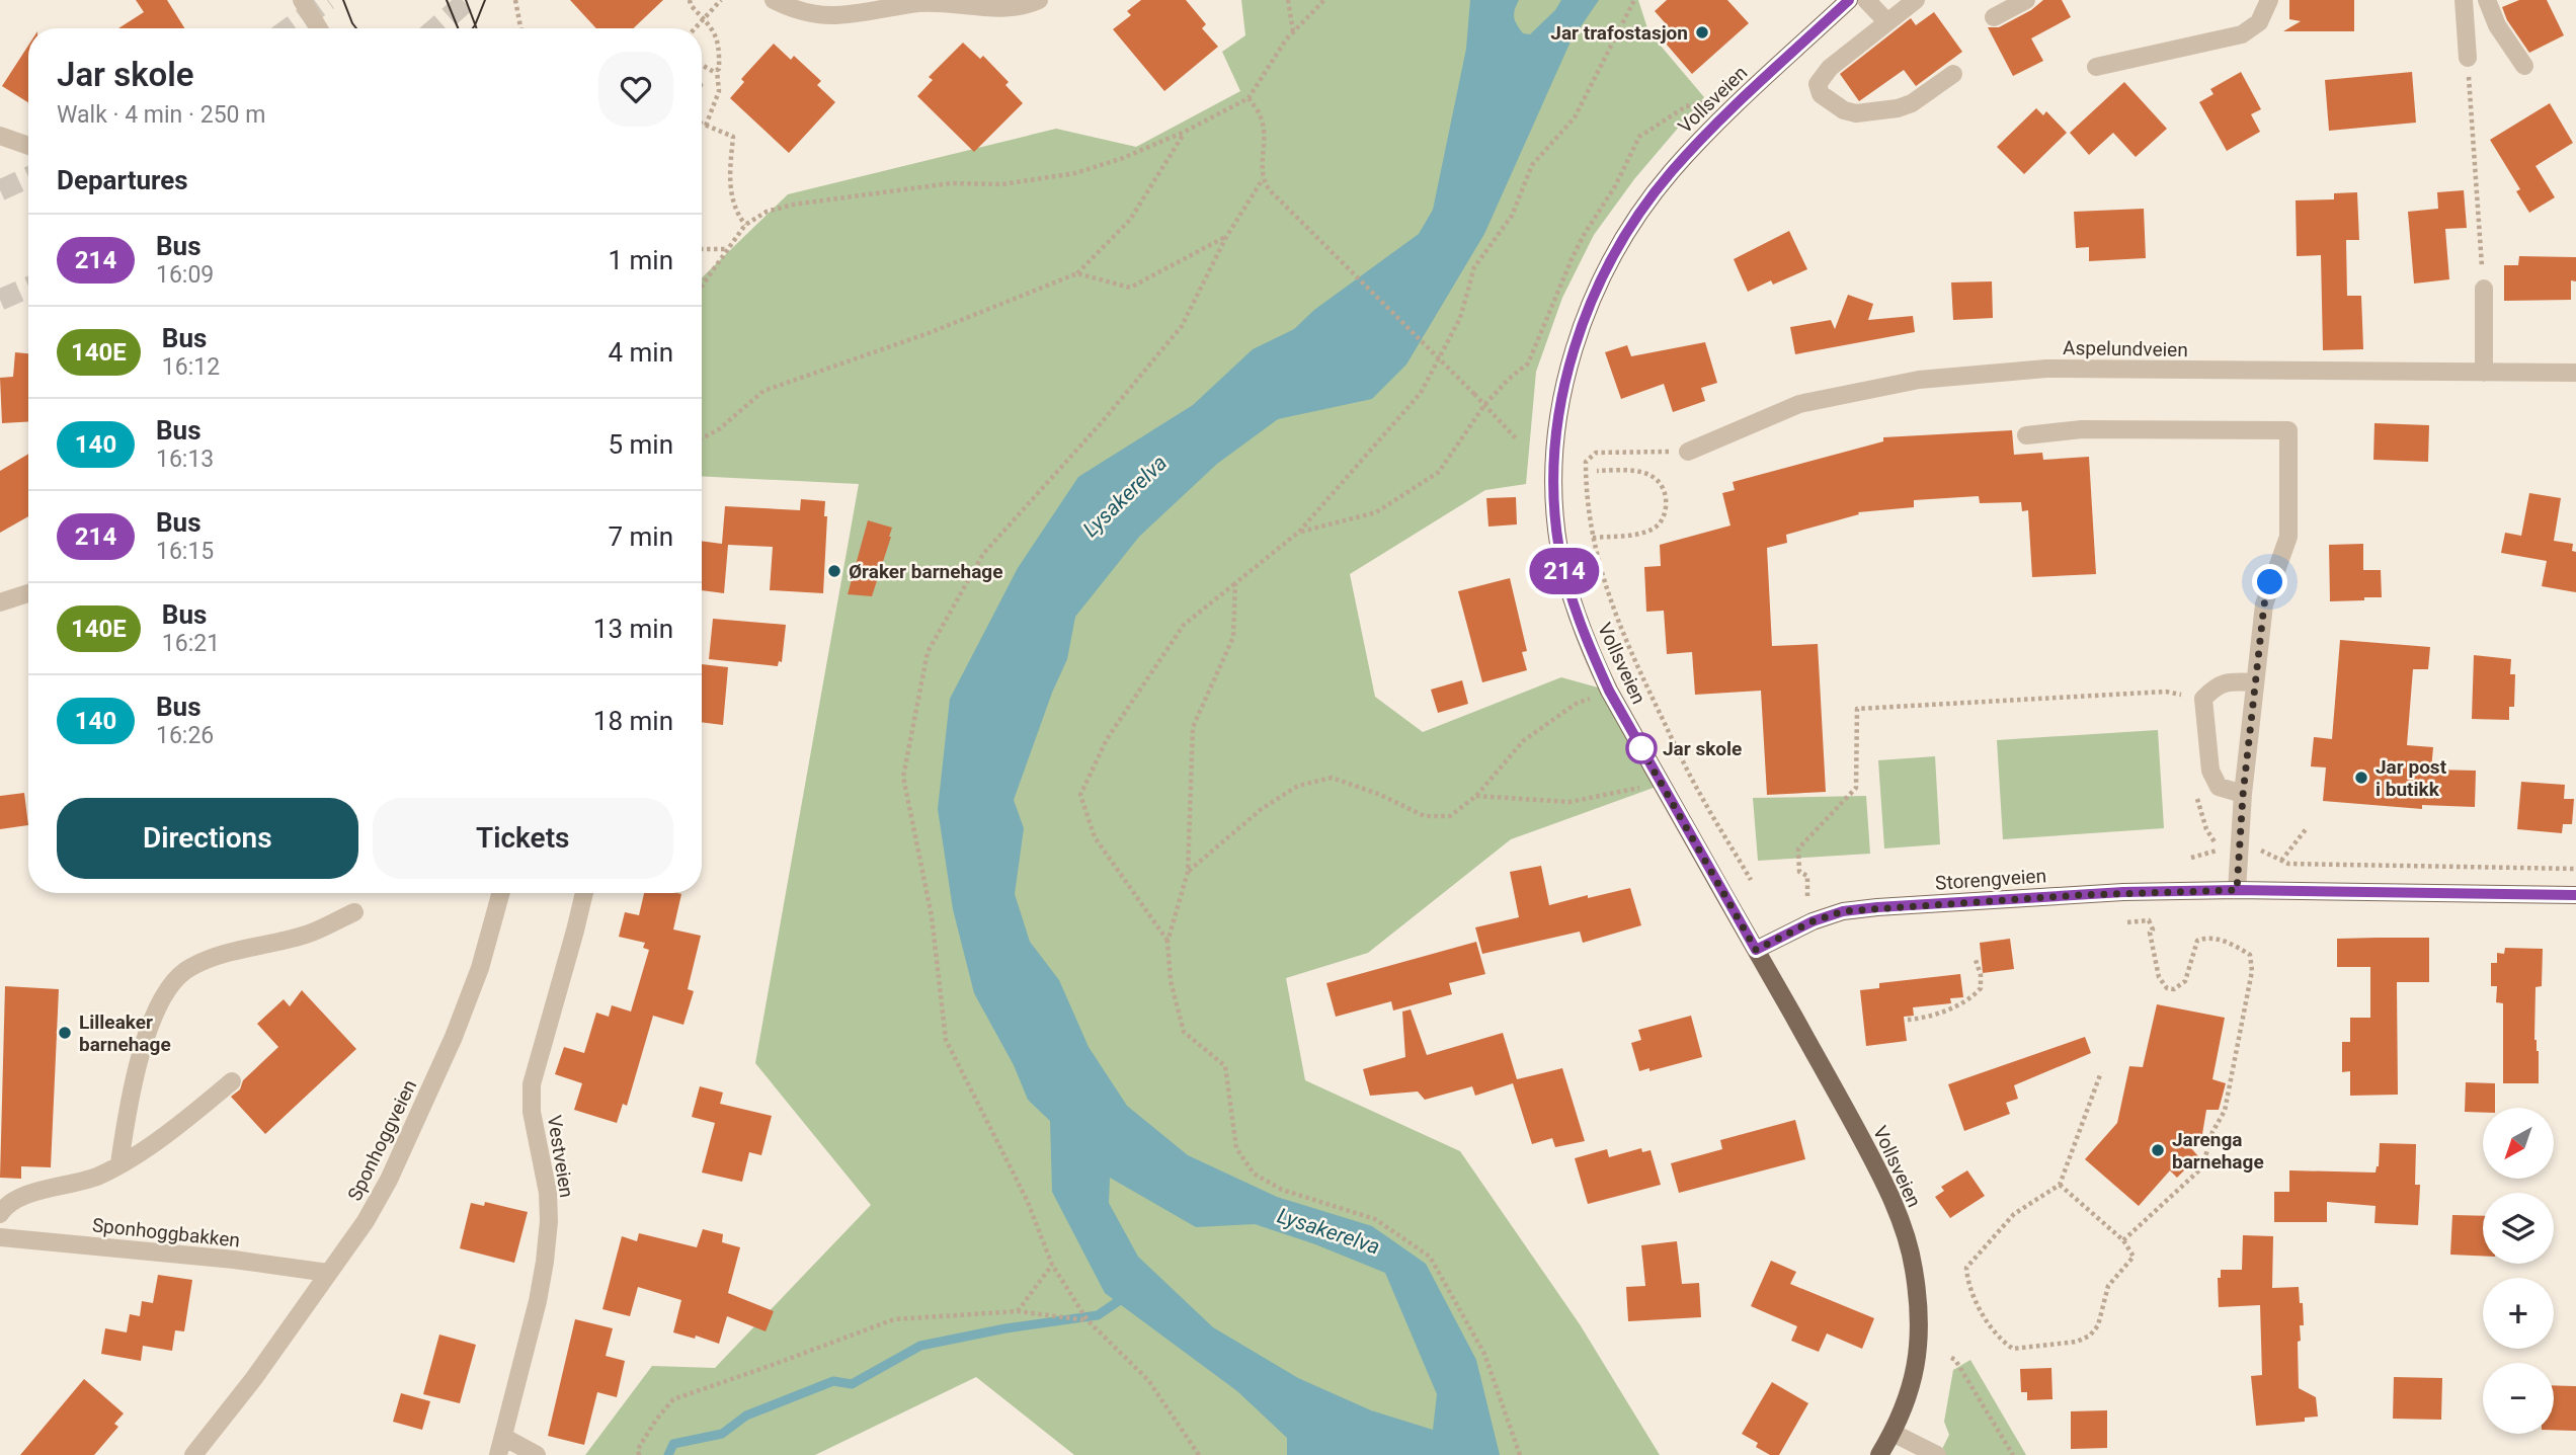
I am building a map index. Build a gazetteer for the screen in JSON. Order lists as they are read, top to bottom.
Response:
{
  "streets": {
    "main road": ["Vollsveien", "Storengveien"],
    "street": [
      "Aspelundveien",
      "Sponhoggveien",
      "Vestveien",
      "Sponhoggbakken"
    ]
  },
  "crossings": [
    ["Vollsveien", "Storengveien"],
    ["Sponhoggveien", "Sponhoggbakken"]
  ],
  "water": ["Lysakerelva"],
  "places": [
    "Jar trafostasjon",
    "Øraker barnehage",
    "Jar skole",
    "Jar post i butikk",
    "Lilleaker barnehage",
    "Jarenga barnehage"
  ],
  "lines": ["bus line 214"],
  "north": "bottom left",
  "page": {
    "on_map": "214",
    "heading": [
      ["Jar skole", "Walk · 4 min · 250 m"],
      "Departures"
    ],
    "list": [
      {
        "mark": "214",
        "name": "Bus",
        "note": "16:09",
        "value": "1 min"
      },
      {
        "mark": "140E",
        "name": "Bus",
        "note": "16:12",
        "value": "4 min"
      },
      {
        "mark": "140",
        "name": "Bus",
        "note": "16:13",
        "value": "5 min"
      },
      {
        "mark": "214",
        "name": "Bus",
        "note": "16:15",
        "value": "7 min"
      },
      {
        "mark": "140E",
        "name": "Bus",
        "note": "16:21",
        "value": "13 min"
      },
      {
        "mark": "140",
        "name": "Bus",
        "note": "16:26",
        "value": "18 min"
      }
    ],
    "buttons": ["Directions", "Tickets"],
    "map_buttons": ["+", "−"]
  }
}
